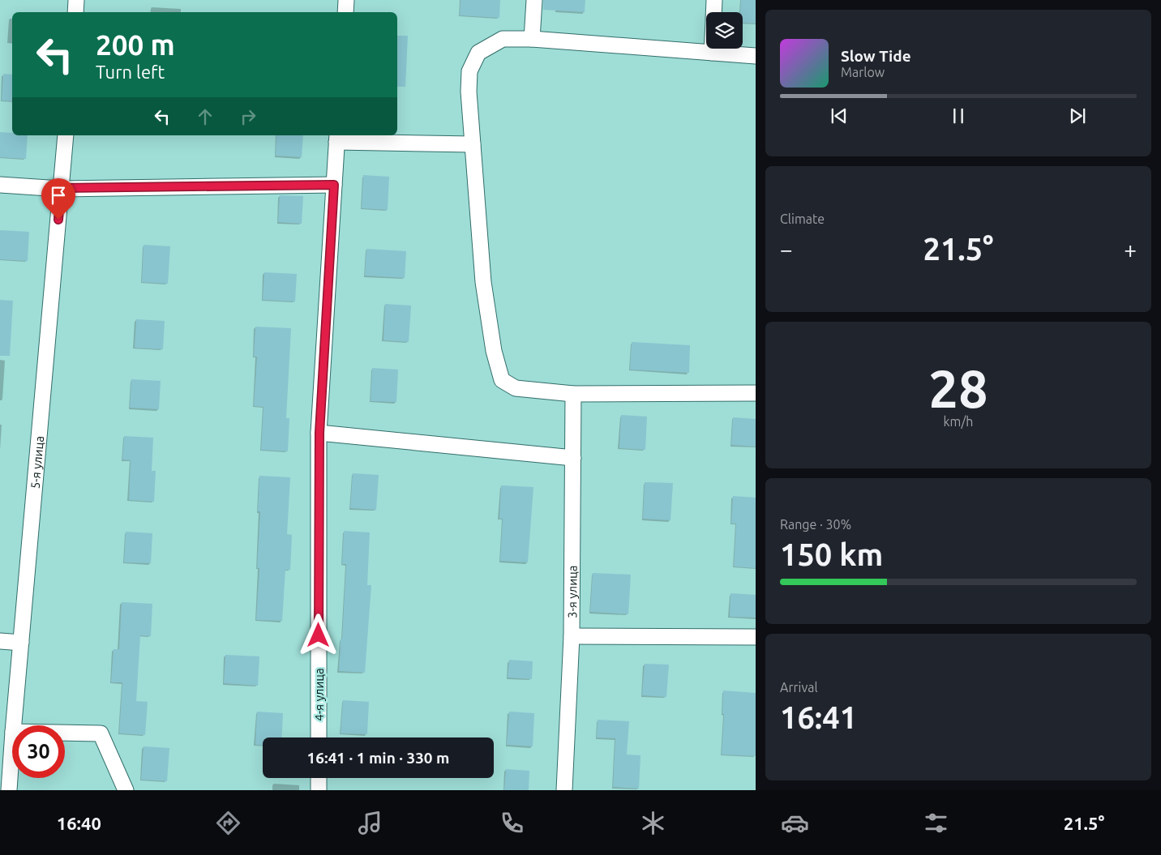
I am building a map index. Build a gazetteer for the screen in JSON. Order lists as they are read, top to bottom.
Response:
{
  "streets": {
    "street": ["5-я улица", "3-я улица", "4-я улица"]
  },
  "page": {
    "turn": ["200 m", "Turn left"],
    "song": ["Slow Tide", "Marlow"],
    "tile": [
      "Climate",
      ["28", "km/h"],
      ["Range · 30%", "150 km"],
      ["Arrival", "16:41"]
    ],
    "heat": ["−", "21.5°", "+"],
    "limit": "30",
    "trip": "16:41 · 1 min · 330 m",
    "tabs": ["16:40", "21.5°"]
  }
}
